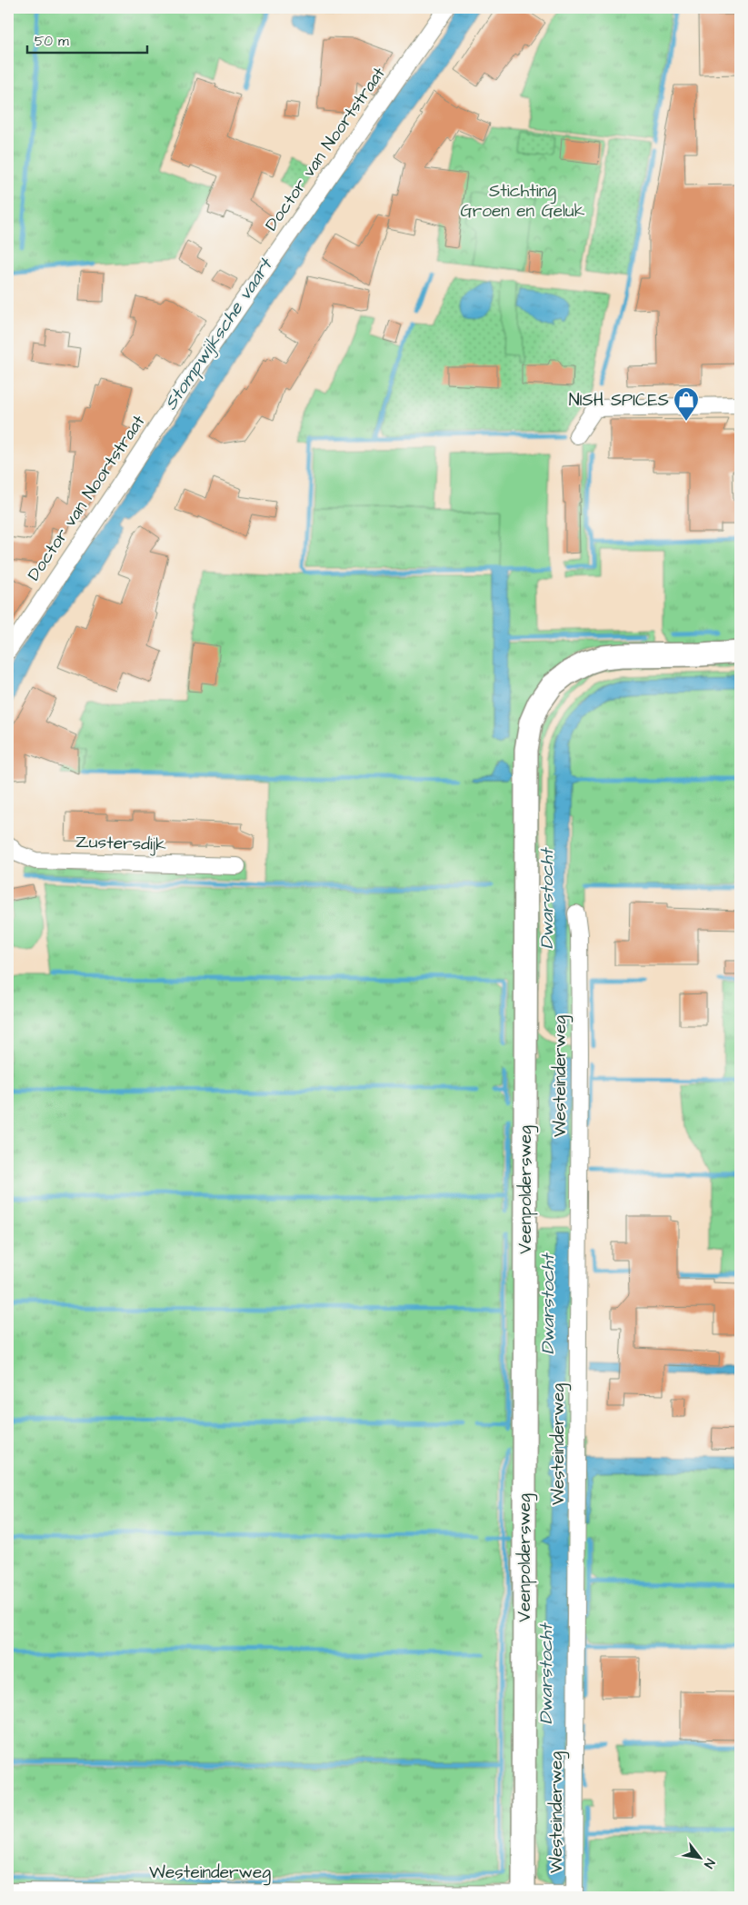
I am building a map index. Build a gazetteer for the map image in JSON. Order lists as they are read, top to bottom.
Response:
{
  "streets": {
    "street": [
      "Doctor van Noortstraat",
      "Zustersdijk",
      "Westeinderweg",
      "Veenpoldersweg"
    ]
  },
  "crossings": [
    ["Westeinderweg", "Veenpoldersweg"]
  ],
  "water": ["Stompwijksche vaart", "Dwarstocht"],
  "parks": ["Stichting Groen en Geluk"],
  "places": {
    "shop": ["NISH SPICES"]
  },
  "scale_bar": "50 m",
  "north": "bottom right"
}
